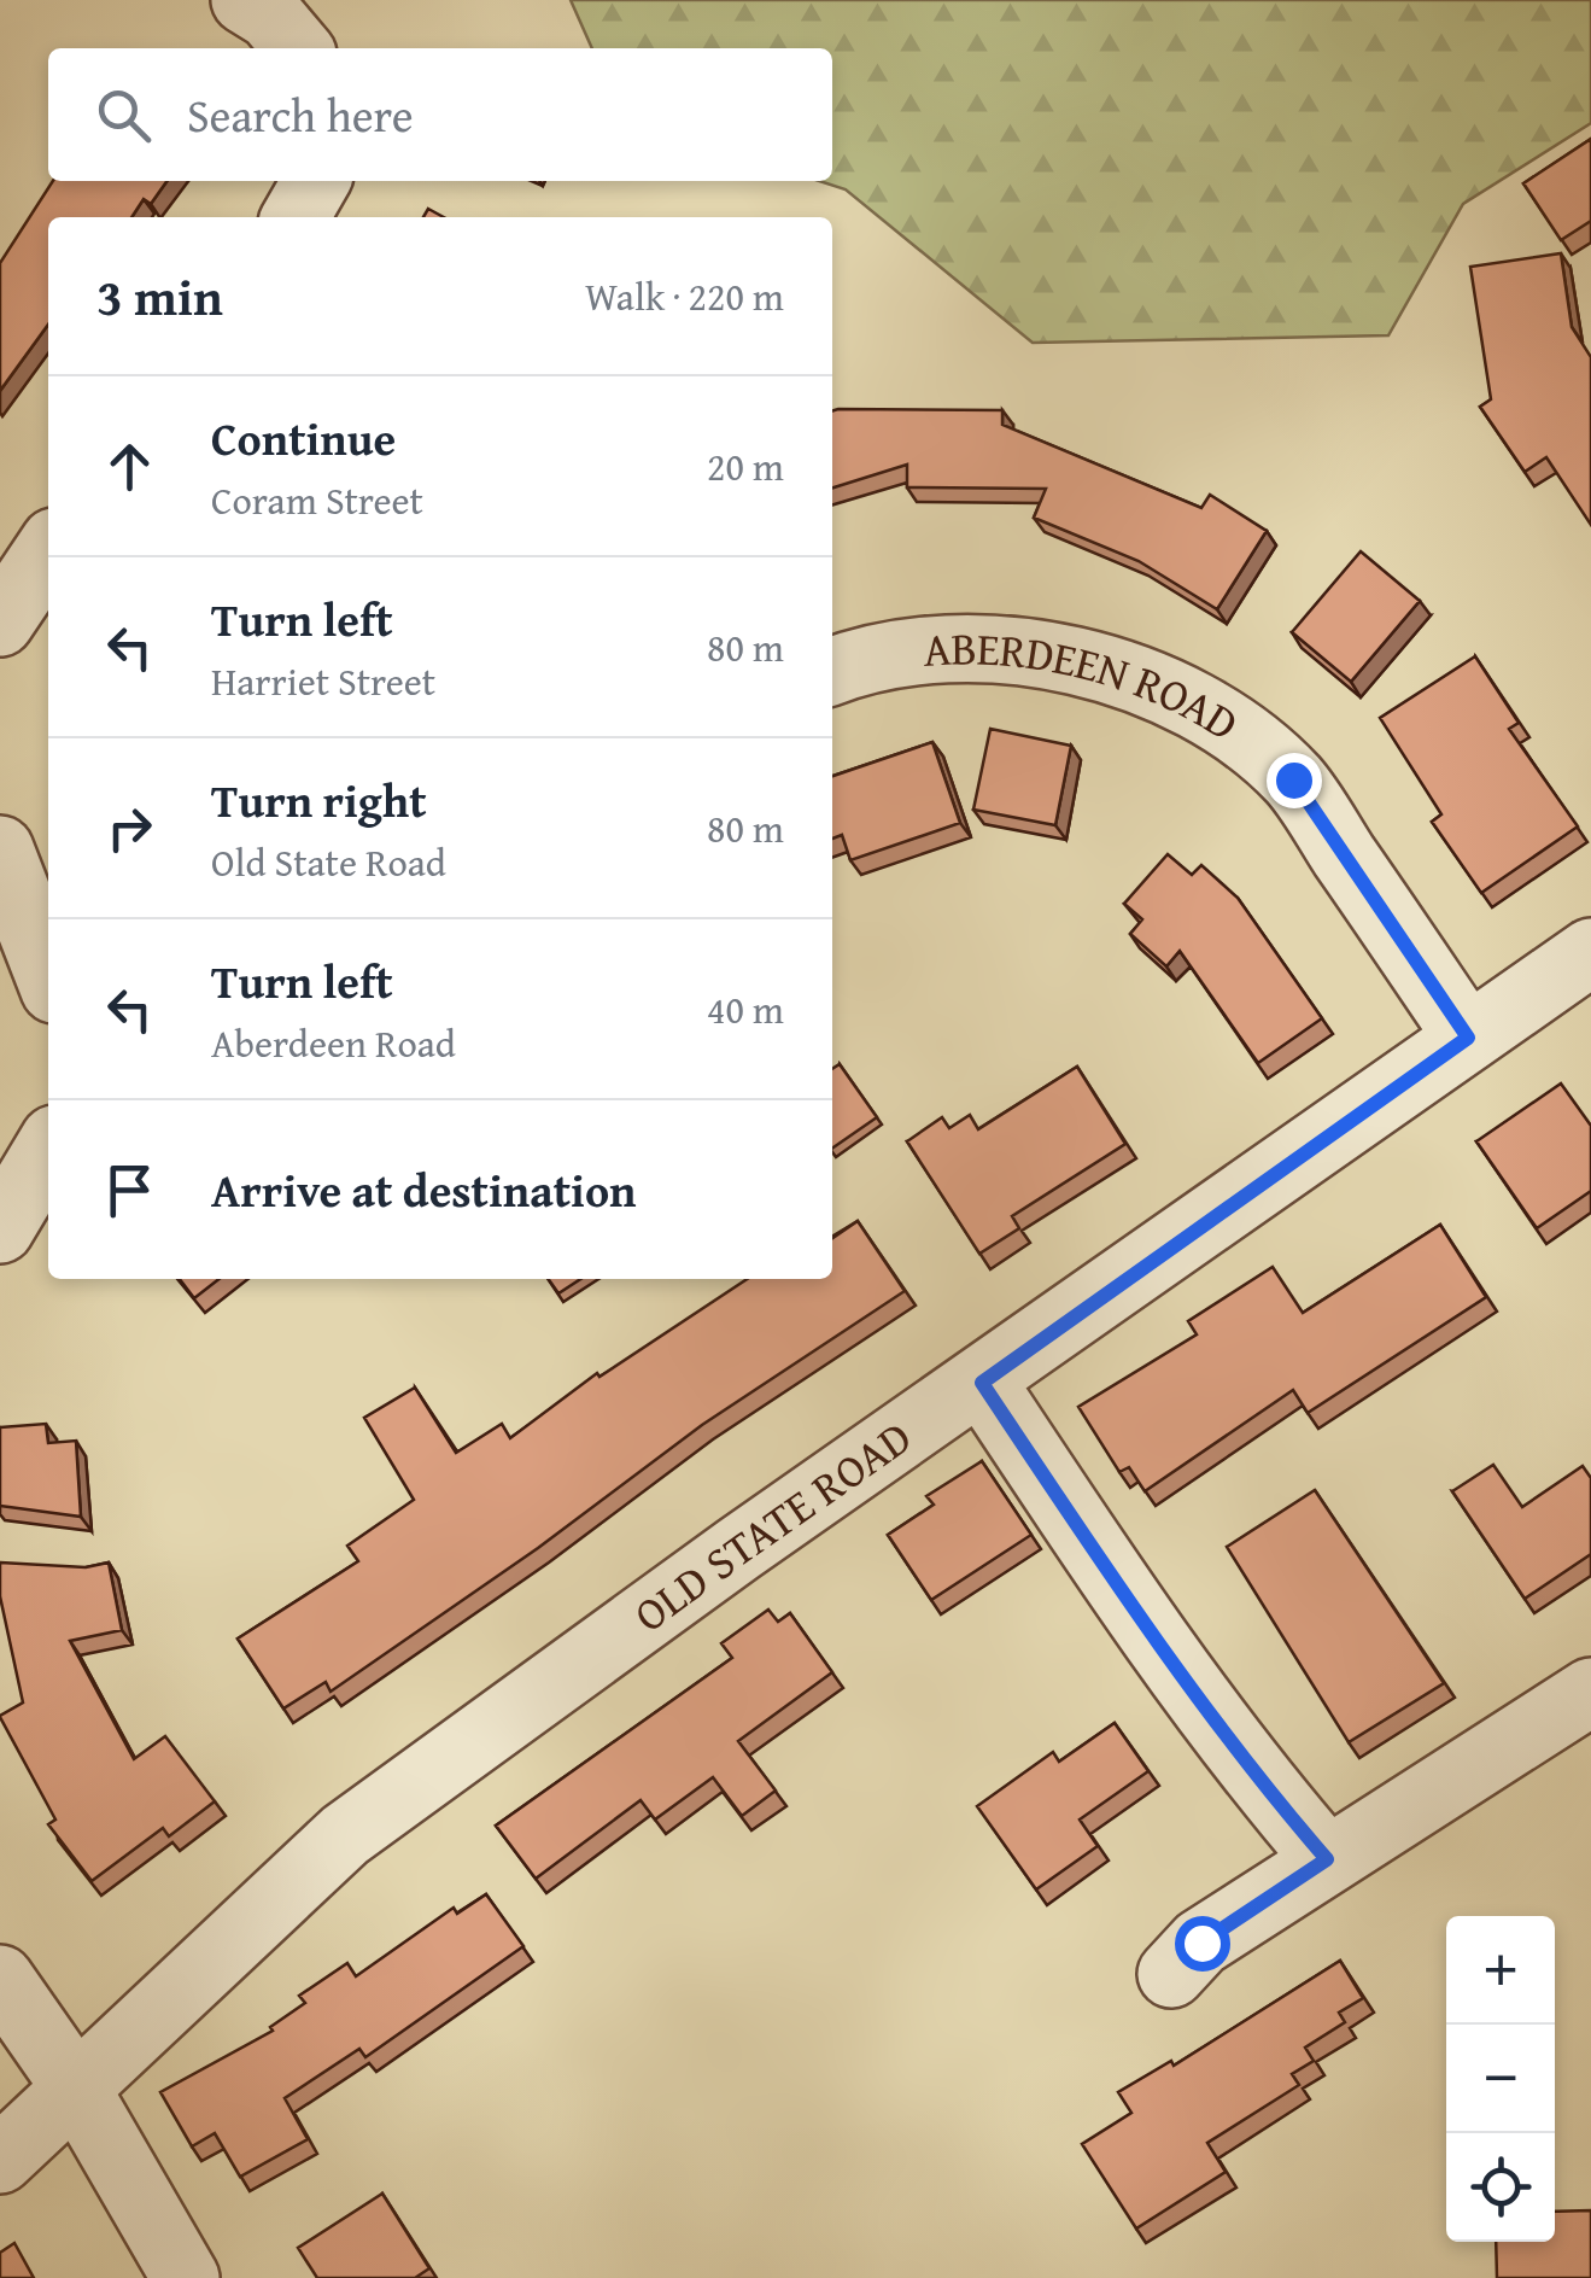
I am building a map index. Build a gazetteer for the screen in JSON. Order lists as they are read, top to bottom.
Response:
{
  "streets": {
    "street": ["ABERDEEN ROAD", "OLD STATE ROAD"]
  },
  "crossings": [
    ["ABERDEEN ROAD", "OLD STATE ROAD"]
  ],
  "page": {
    "search": "Search here",
    "heading": ["3 min", "Walk · 220 m"],
    "list": [
      ["Continue", "Coram Street", "20 m"],
      ["Turn left", "Harriet Street", "80 m"],
      ["Turn right", "Old State Road", "80 m"],
      ["Turn left", "Aberdeen Road", "40 m"],
      "Arrive at destination"
    ],
    "map_buttons": ["+", "−"]
  }
}
